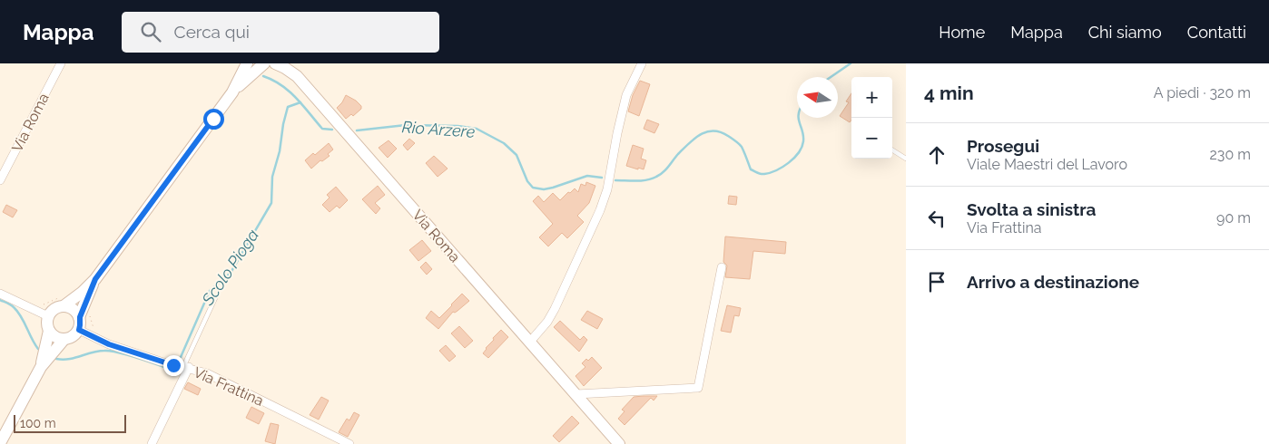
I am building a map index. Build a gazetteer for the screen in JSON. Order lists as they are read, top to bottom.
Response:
{
  "streets": {
    "main road": ["Via Roma"],
    "street": ["Via Frattina"]
  },
  "water": ["Rio Arzere", "Scolo Pioga"],
  "scale_bar": "100 m",
  "north": "left",
  "page": {
    "header": "Mappa",
    "search": "Cerca qui",
    "nav": [
      "Home",
      "Mappa",
      "Chi siamo",
      "Contatti"
    ],
    "heading": ["4 min", "A piedi · 320 m"],
    "map_buttons": ["+", "−"],
    "list": [
      ["Prosegui", "Viale Maestri del Lavoro", "230 m"],
      ["Svolta a sinistra", "Via Frattina", "90 m"],
      "Arrivo a destinazione"
    ],
    "scale": "100 m"
  }
}
